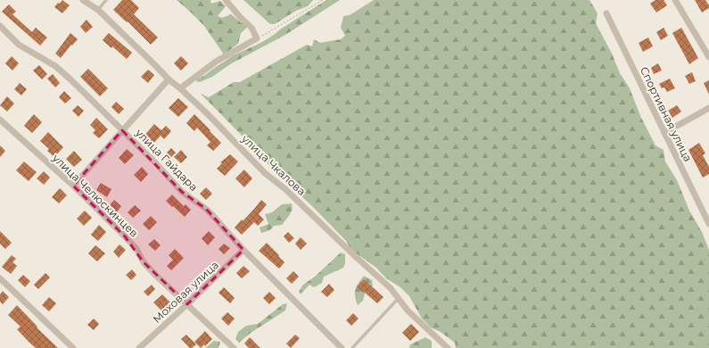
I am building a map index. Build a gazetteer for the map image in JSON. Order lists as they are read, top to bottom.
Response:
{
  "streets": {
    "street": [
      "Спортивная улица",
      "улица Гайдара",
      "улица Чкалова",
      "улица Челюскинцев",
      "Моховая улица"
    ]
  },
  "crossings": [
    ["улица Гайдара", "Моховая улица"],
    ["улица Челюскинцев", "Моховая улица"]
  ]
}
